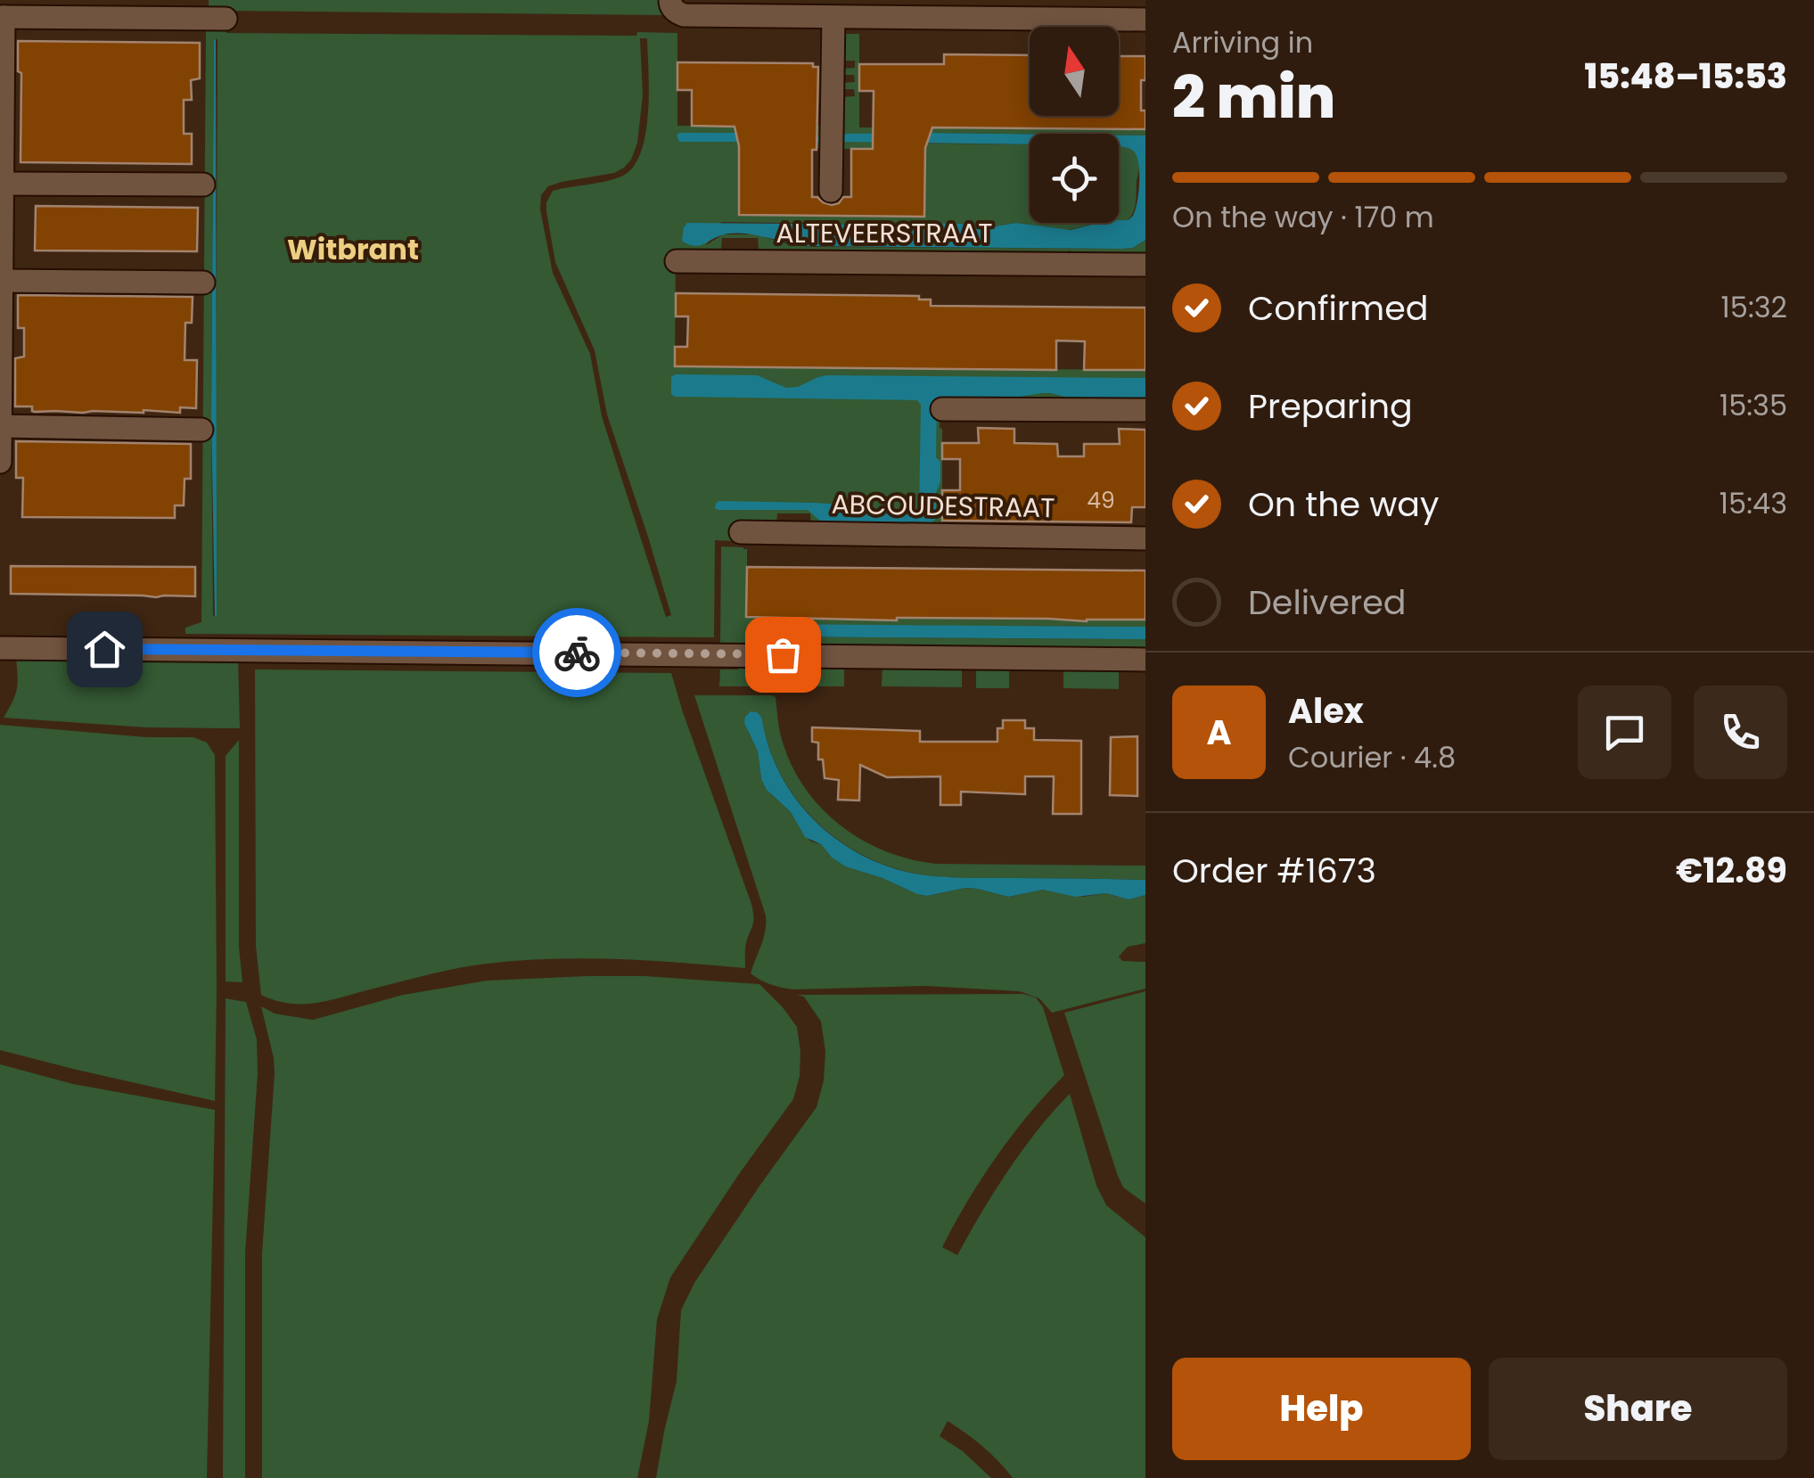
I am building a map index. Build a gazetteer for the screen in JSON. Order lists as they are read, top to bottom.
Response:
{
  "streets": {
    "street": ["ALTEVEERSTRAAT", "ABCOUDESTRAAT"]
  },
  "districts": ["Witbrant"],
  "house_numbers": ["49"],
  "north": "top",
  "page": {
    "heading": ["2 min", "Arriving in", "15:48–15:53"],
    "panel": [
      "Alex",
      "Courier · 4.8",
      "Order #1673",
      "€12.89"
    ],
    "bar": "On the way · 170 m",
    "list": [
      ["Confirmed", "15:32"],
      ["Preparing", "15:35"],
      ["On the way", "15:43"],
      "Delivered"
    ],
    "round": "A",
    "buttons": ["Help", "Share"]
  }
}
